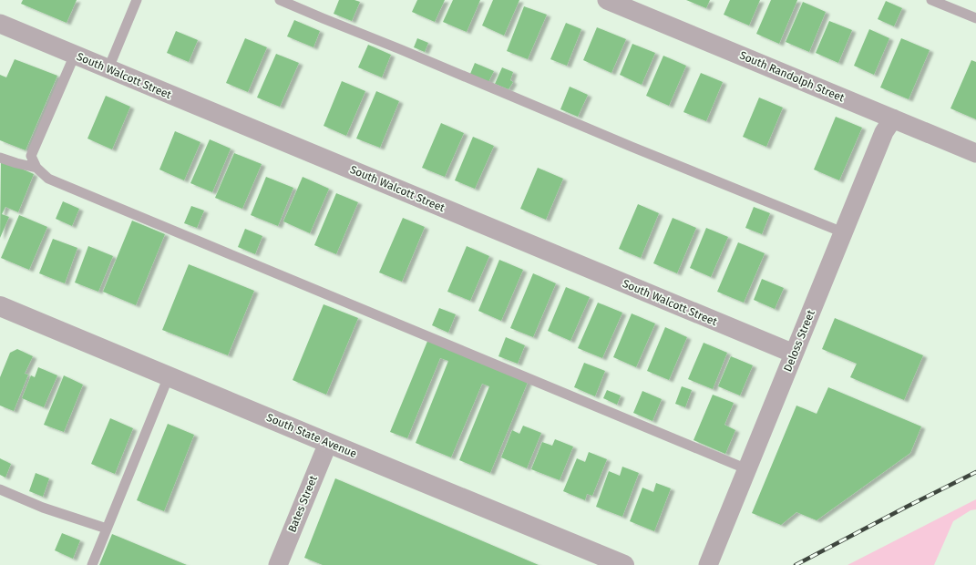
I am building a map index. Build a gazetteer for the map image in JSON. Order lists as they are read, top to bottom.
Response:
{
  "streets": {
    "street": [
      "South Walcott Street",
      "South Randolph Street",
      "Deloss Street",
      "South State Avenue",
      "Bates Street"
    ]
  },
  "crossings": [
    ["South Walcott Street", "Deloss Street"],
    ["South Randolph Street", "Deloss Street"],
    ["South State Avenue", "Bates Street"]
  ]
}
